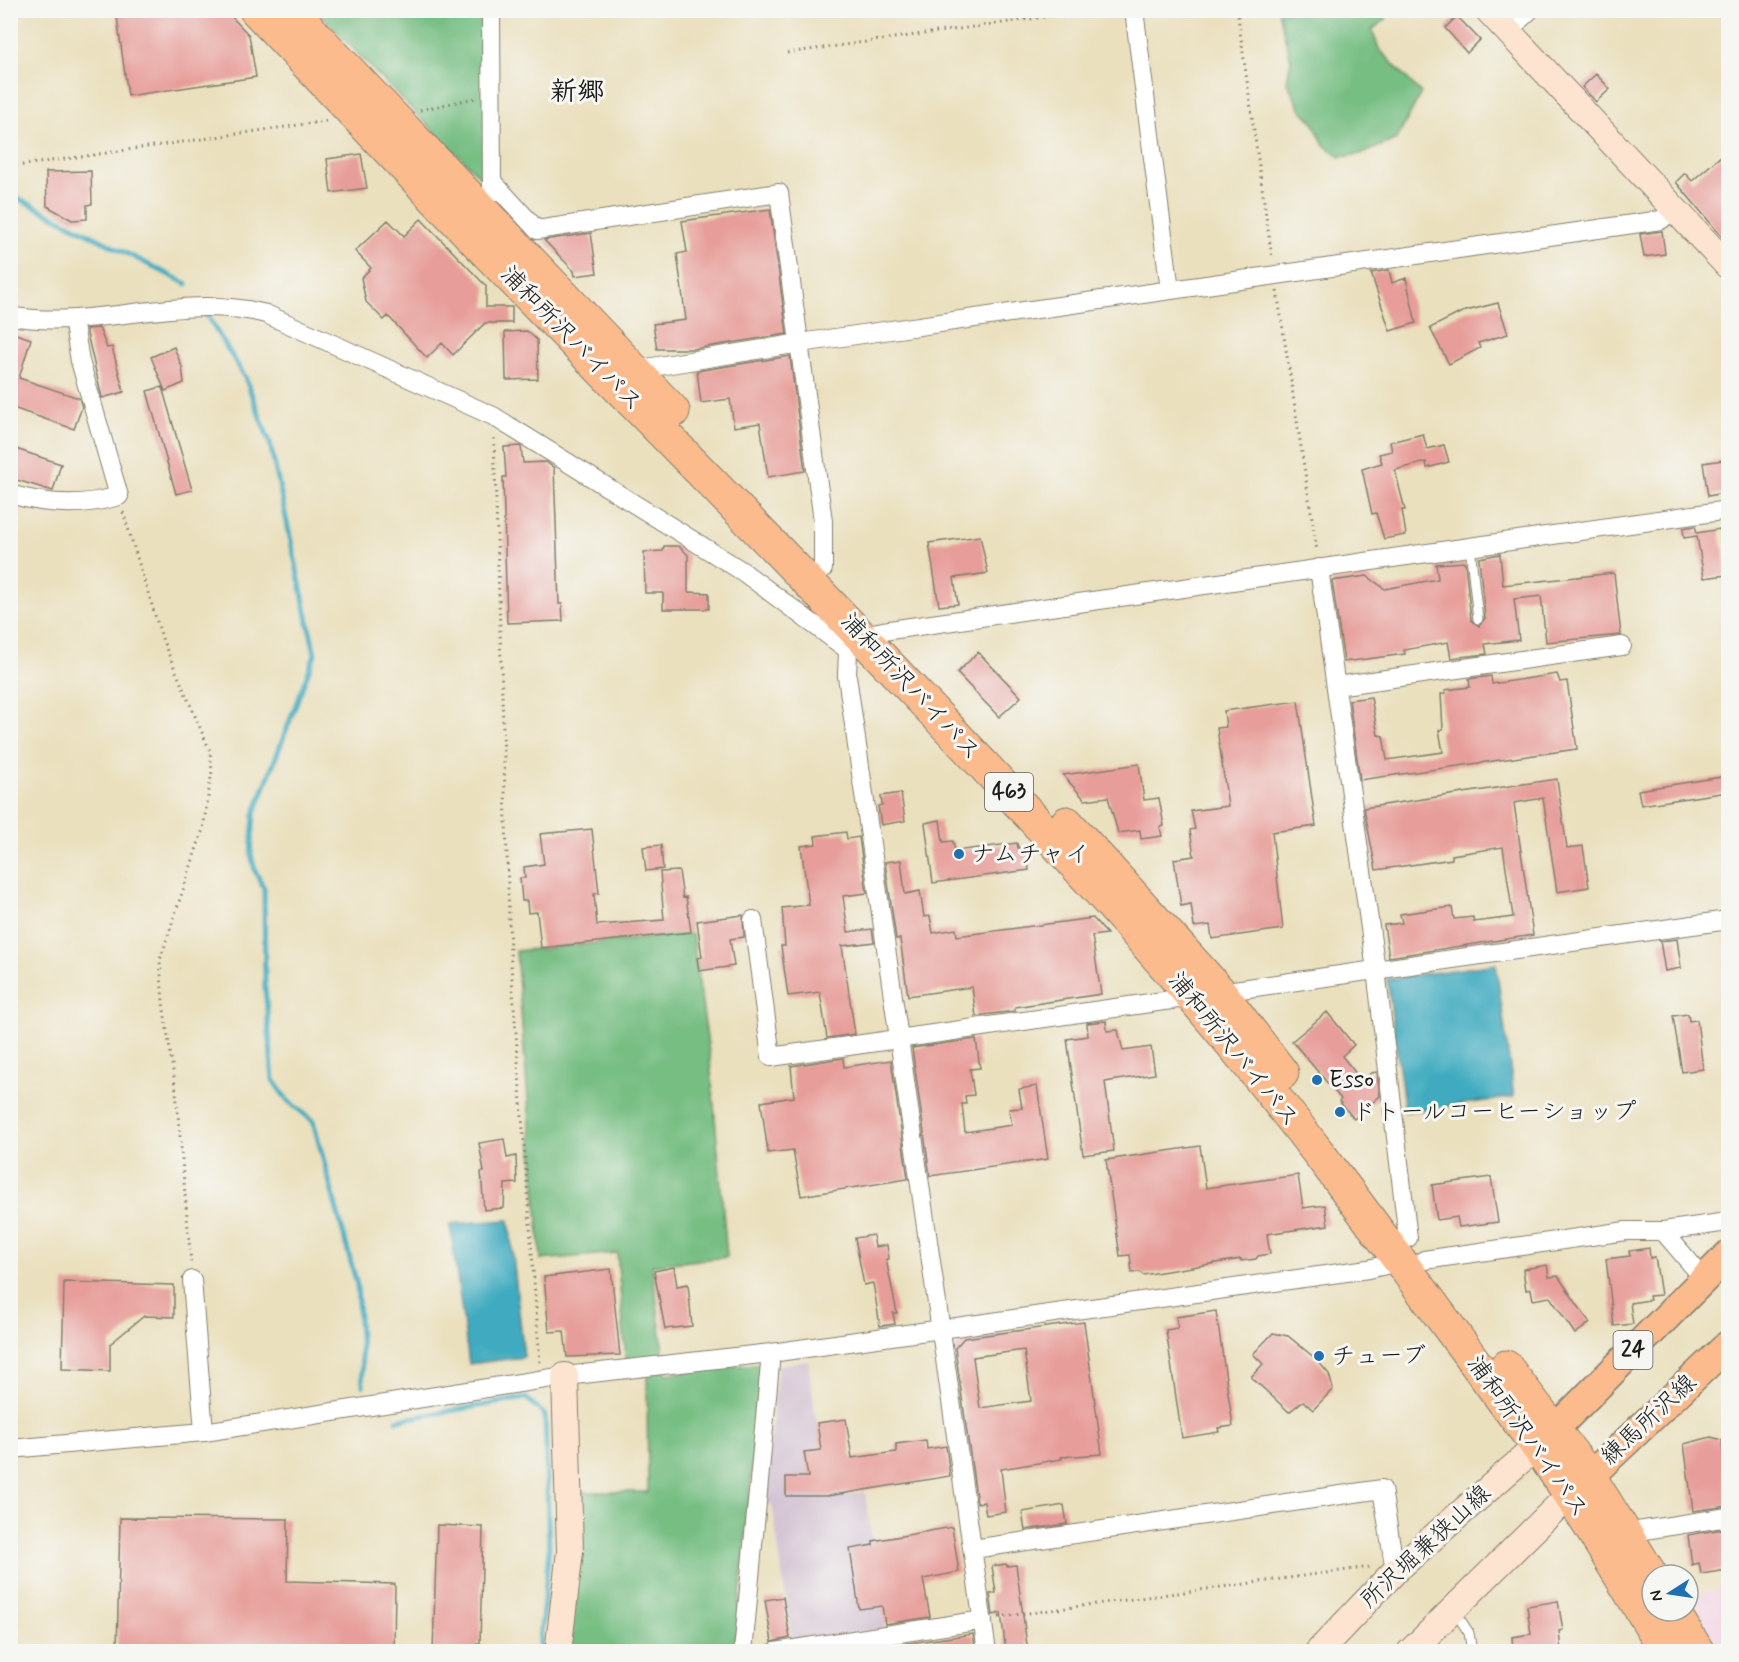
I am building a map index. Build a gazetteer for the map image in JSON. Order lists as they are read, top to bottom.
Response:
{
  "streets": {
    "highway": ["浦和所沢バイパス", "463"],
    "main road": ["24", "練馬所沢線"],
    "street": ["所沢堀兼狭山線"]
  },
  "crossings": [
    ["浦和所沢バイパス", "24"],
    ["浦和所沢バイパス", "練馬所沢線"],
    ["浦和所沢バイパス", "所沢堀兼狭山線"],
    ["24", "所沢堀兼狭山線"]
  ],
  "districts": ["新郷"],
  "places": [
    "ナムチャイ",
    "Esso",
    "ドトールコーヒーショップ",
    "チューブ"
  ],
  "north": "left"
}
